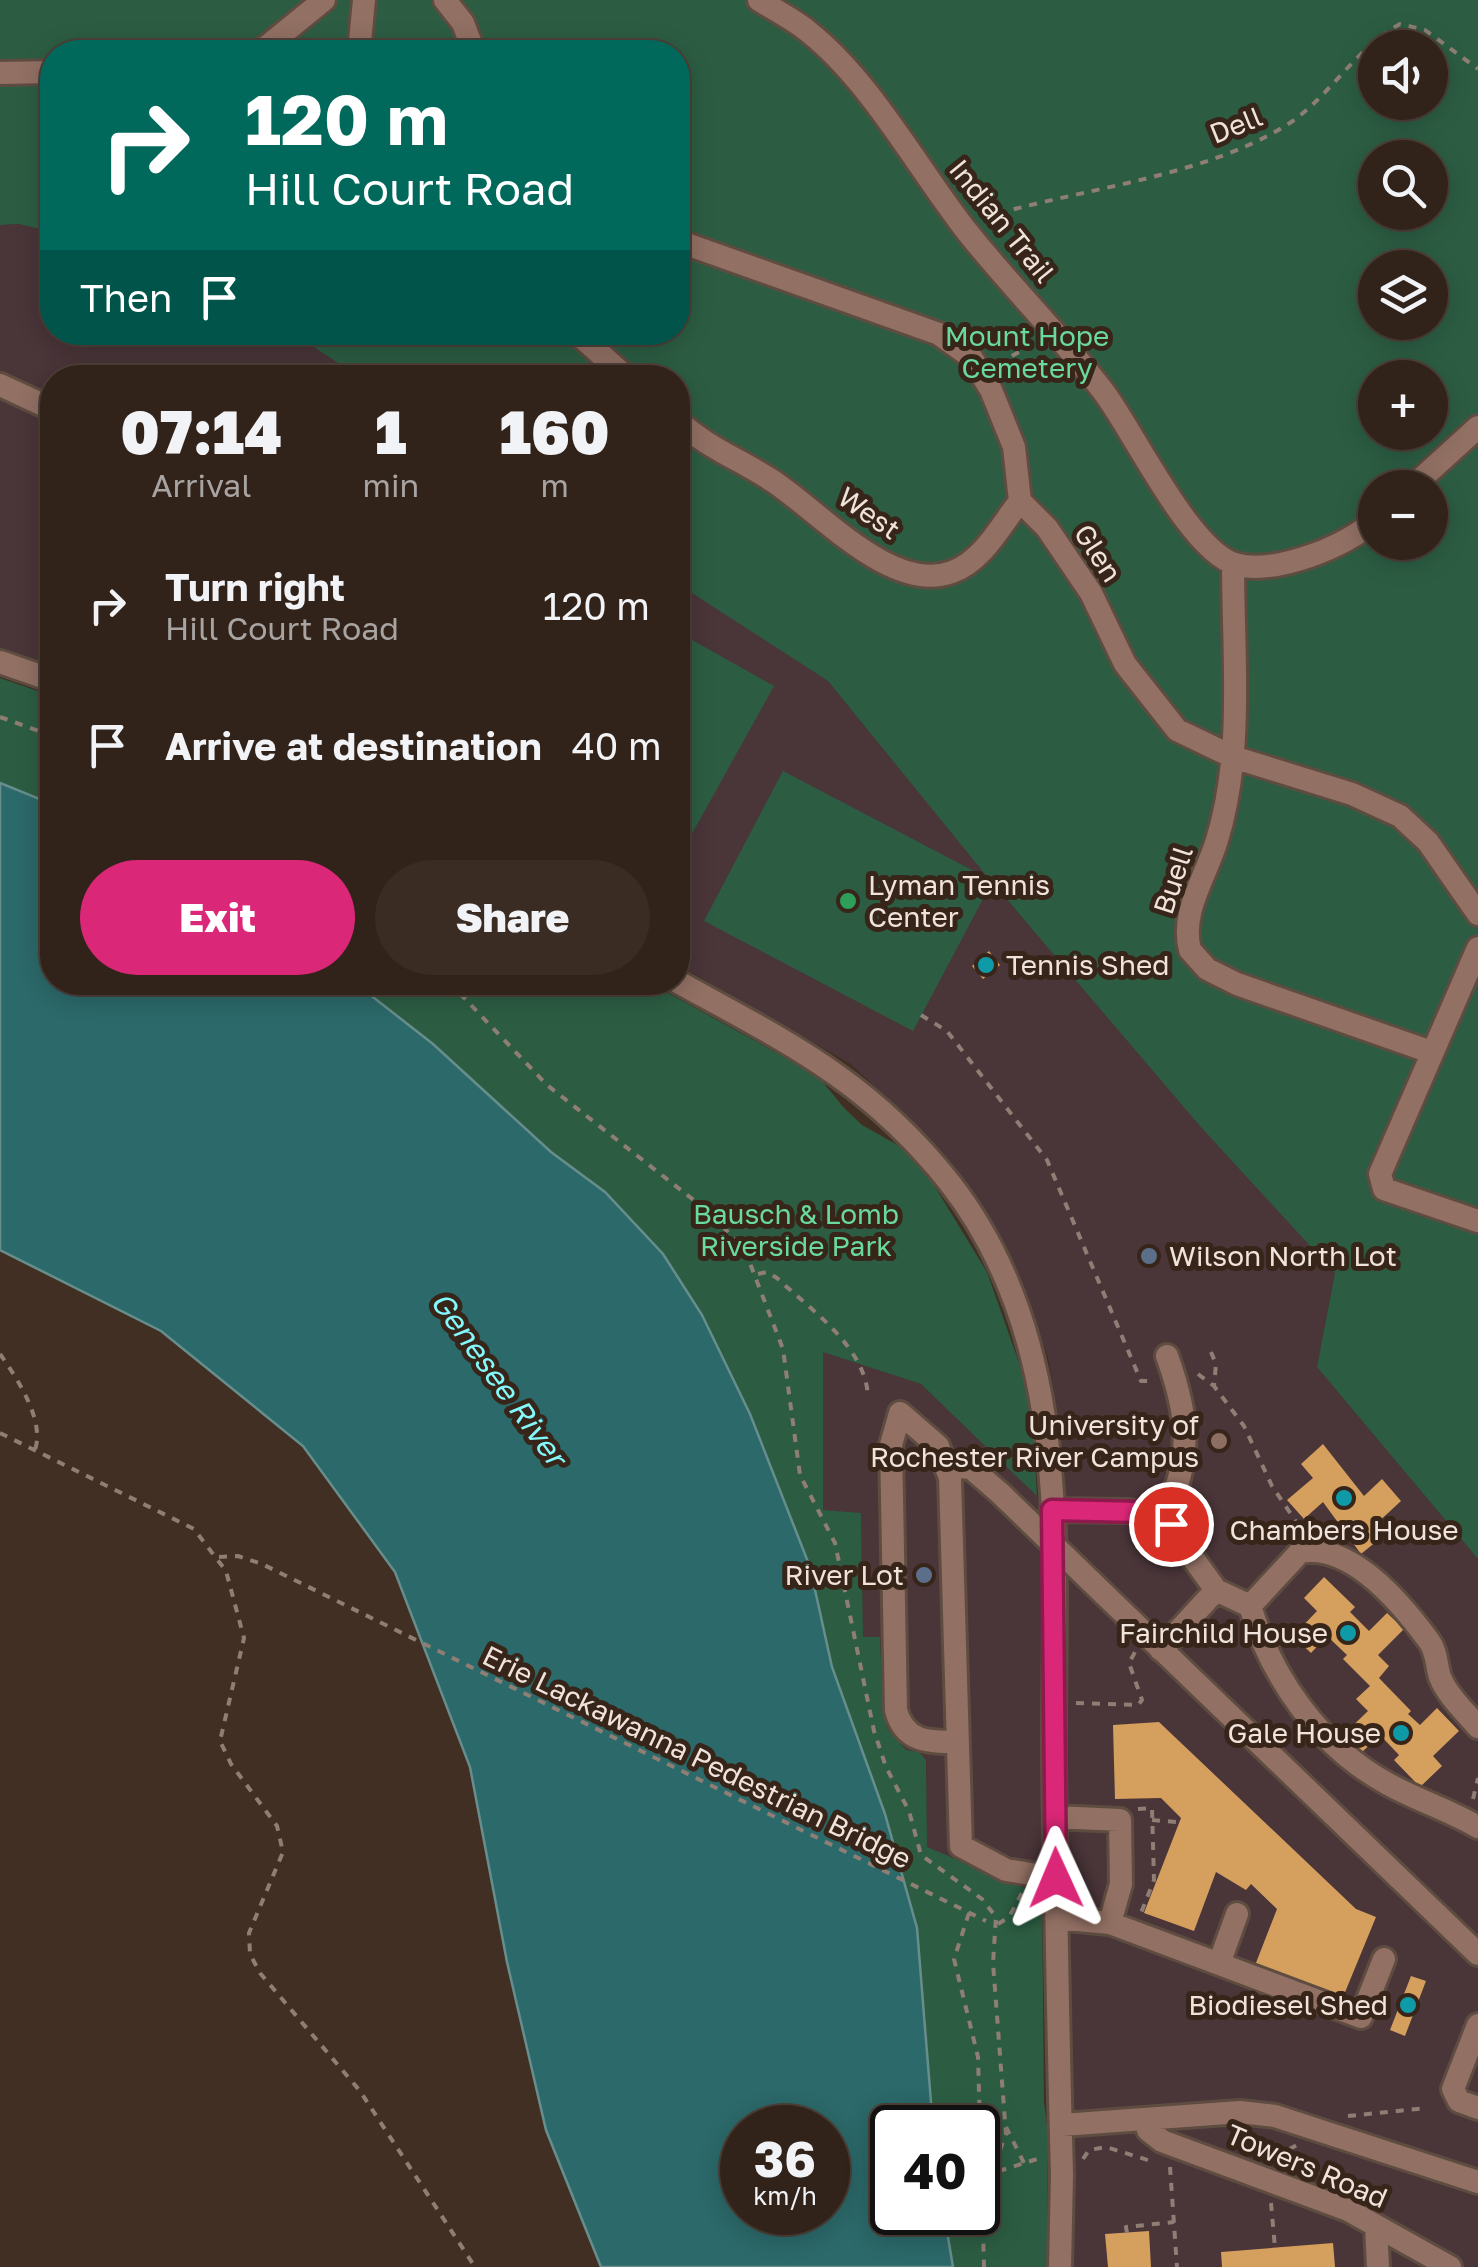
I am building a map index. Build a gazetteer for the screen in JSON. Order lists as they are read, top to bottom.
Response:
{
  "streets": {
    "street": [
      "Indian Trail",
      "West",
      "Glen",
      "Buell",
      "Towers Road"
    ],
    "path": ["Dell", "Erie Lackawanna Pedestrian Bridge"]
  },
  "crossings": [
    ["Dell", "Indian Trail"],
    ["Indian Trail", "Buell"],
    ["West", "Glen"],
    ["Glen", "Buell"]
  ],
  "water": ["Genesee River"],
  "parks": ["Mount Hope Cemetery", "Bausch & Lomb Riverside Park"],
  "places": [
    "Lyman Tennis Center",
    "Tennis Shed",
    "Wilson North Lot",
    "University of Rochester River Campus",
    "Chambers House",
    "River Lot",
    "Fairchild House",
    "Gale House",
    "Biodiesel Shed"
  ],
  "page": {
    "map_buttons": ["+", "−"],
    "turn": ["120 m", "Hill Court Road"],
    "then": "Then",
    "eta": [
      "07:14",
      "Arrival",
      "1",
      "min",
      "160",
      "m"
    ],
    "list": [
      {
        "name": "Turn right",
        "note": "Hill Court Road",
        "value": "120 m"
      },
      {
        "name": "Arrive at destination",
        "value": "40 m"
      }
    ],
    "buttons": ["Exit", "Share"],
    "speed": "36 km/h",
    "limit": "40"
  }
}
